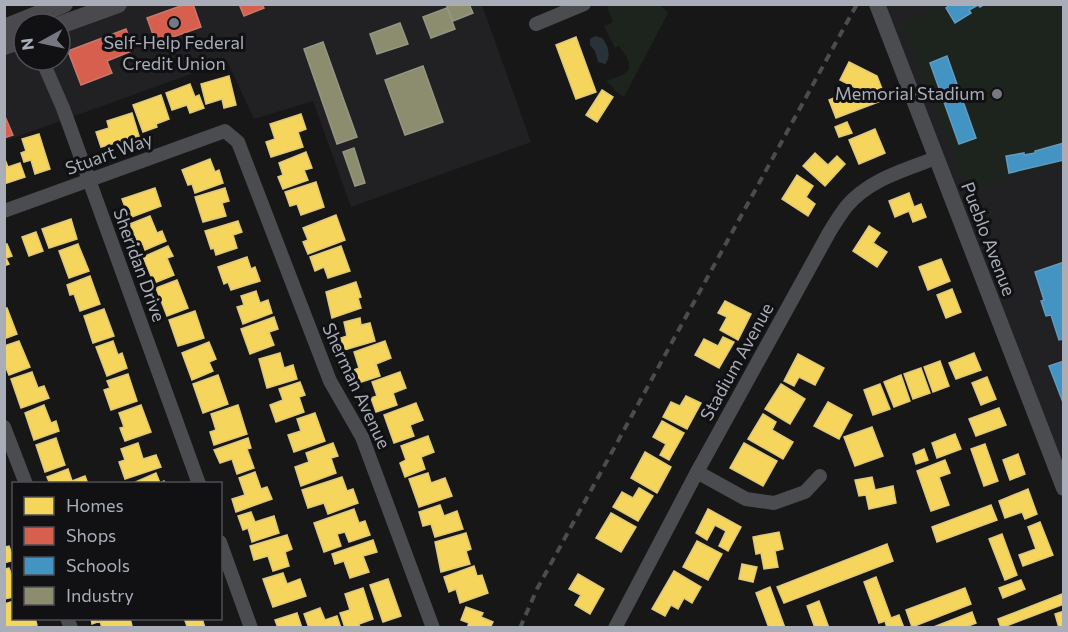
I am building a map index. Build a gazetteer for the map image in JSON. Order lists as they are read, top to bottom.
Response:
{
  "streets": {
    "street": [
      "Stuart Way",
      "Pueblo Avenue",
      "Sheridan Drive",
      "Stadium Avenue",
      "Sherman Avenue"
    ]
  },
  "crossings": [
    ["Stuart Way", "Sheridan Drive"],
    ["Stuart Way", "Sherman Avenue"],
    ["Pueblo Avenue", "Stadium Avenue"]
  ],
  "places": ["Self-Help Federal Credit Union", "Memorial Stadium"],
  "legend": [
    "Homes",
    "Shops",
    "Schools",
    "Industry"
  ],
  "north": "left"
}
